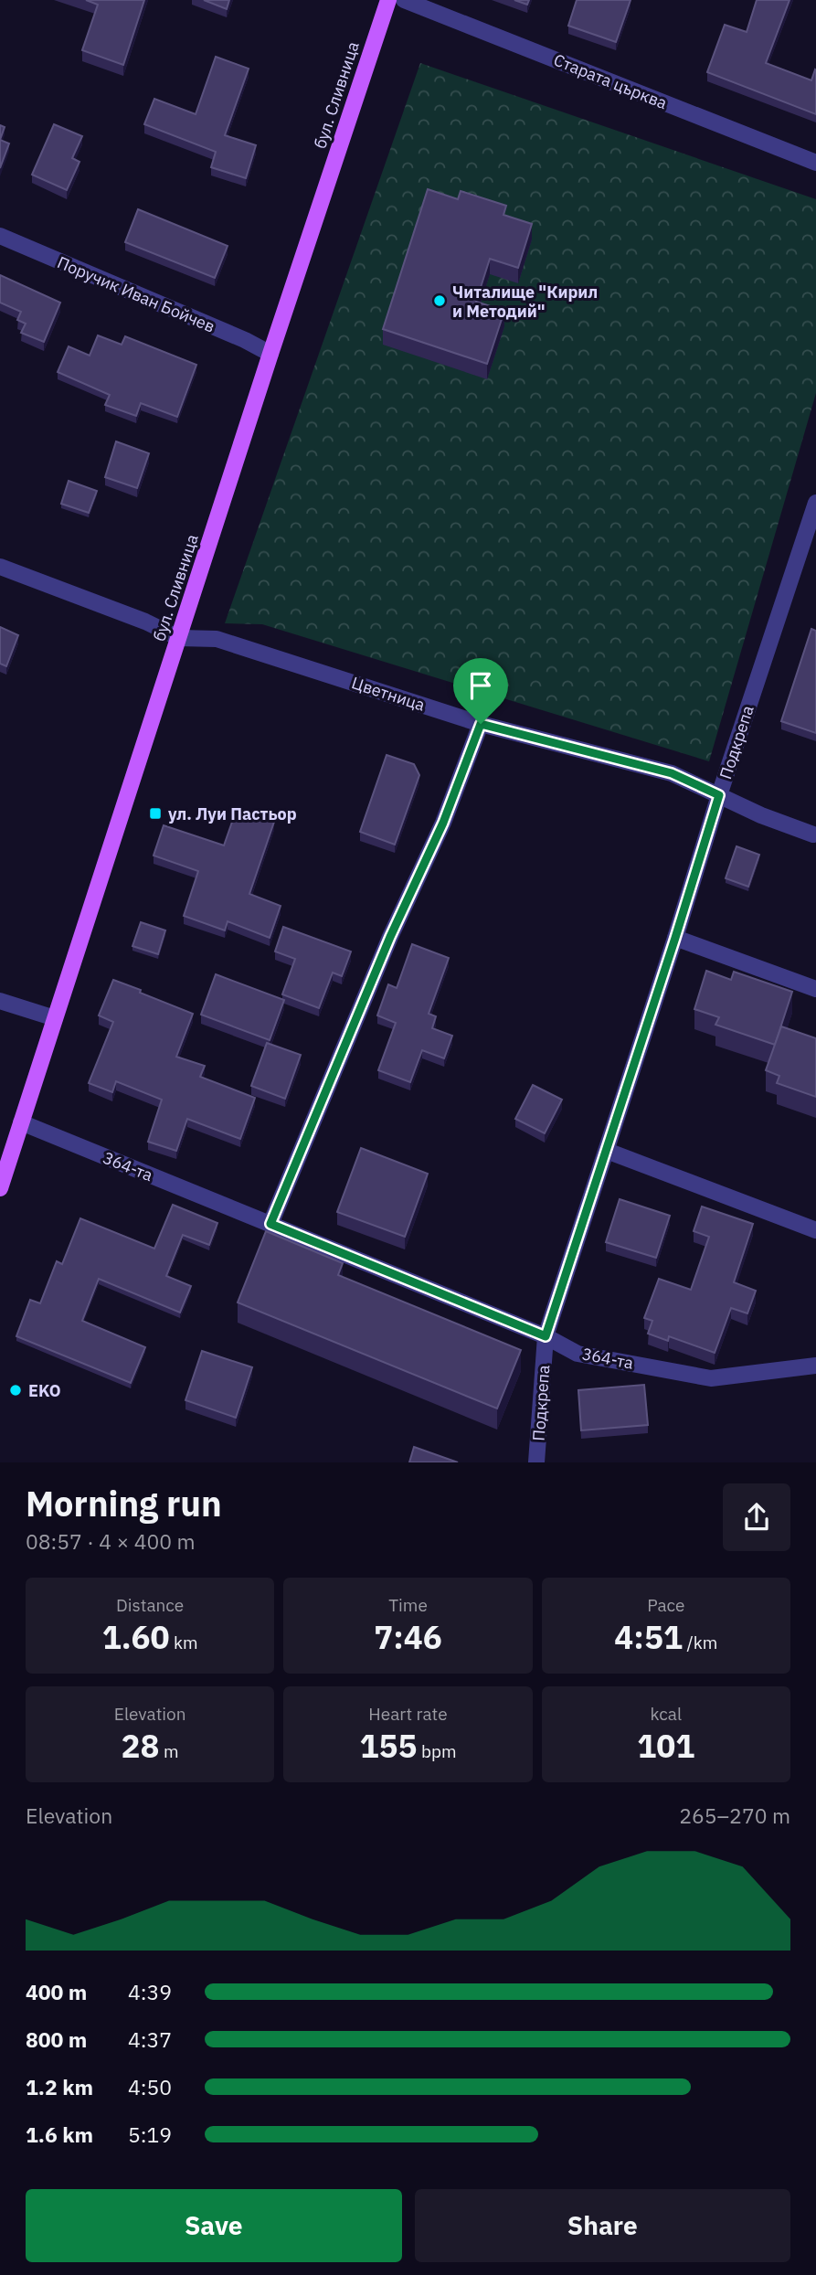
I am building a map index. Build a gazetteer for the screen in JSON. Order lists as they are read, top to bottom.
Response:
{
  "streets": {
    "main road": ["бул. Сливница"],
    "street": [
      "Старата църква",
      "Поручик Иван Бойчев",
      "Цветница",
      "Подкрепа",
      "364-та"
    ]
  },
  "crossings": [
    ["бул. Сливница", "Поручик Иван Бойчев"],
    ["бул. Сливница", "Цветница"],
    ["бул. Сливница", "364-та"],
    ["Цветница", "Подкрепа"],
    ["Подкрепа", "364-та"]
  ],
  "places": {
    "other": ["Читалище \"Кирил и Методий\"", "EKO"],
    "transit": ["ул. Луи Пастьор"]
  },
  "page": {
    "heading": ["Morning run", "08:57 · 4 × 400 m"],
    "stats": [
      ["Distance", "1.60 km"],
      ["Time", "7:46"],
      ["Pace", "4:51 /km"],
      ["Elevation", "28 m"],
      ["Heart rate", "155 bpm"],
      ["kcal", "101"]
    ],
    "chart": ["Elevation", "265–270 m"],
    "list": [
      {
        "name": "400 m",
        "note": "4:39"
      },
      {
        "name": "800 m",
        "note": "4:37"
      },
      {
        "name": "1.2 km",
        "note": "4:50"
      },
      {
        "name": "1.6 km",
        "note": "5:19"
      }
    ],
    "buttons": ["Save", "Share"]
  }
}
